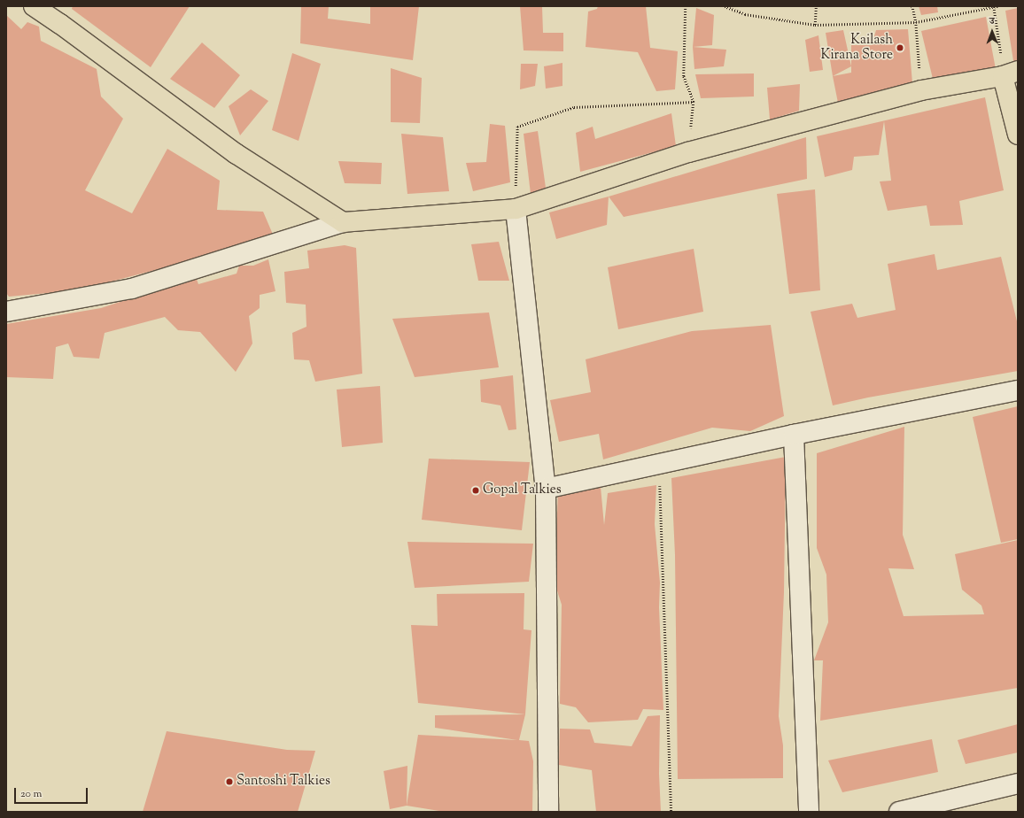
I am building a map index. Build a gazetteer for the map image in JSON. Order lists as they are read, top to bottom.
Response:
{
  "places": ["Kailash Kirana Store", "Gopal Talkies", "Santoshi Talkies"],
  "scale_bar": "20 m",
  "north": "top"
}
